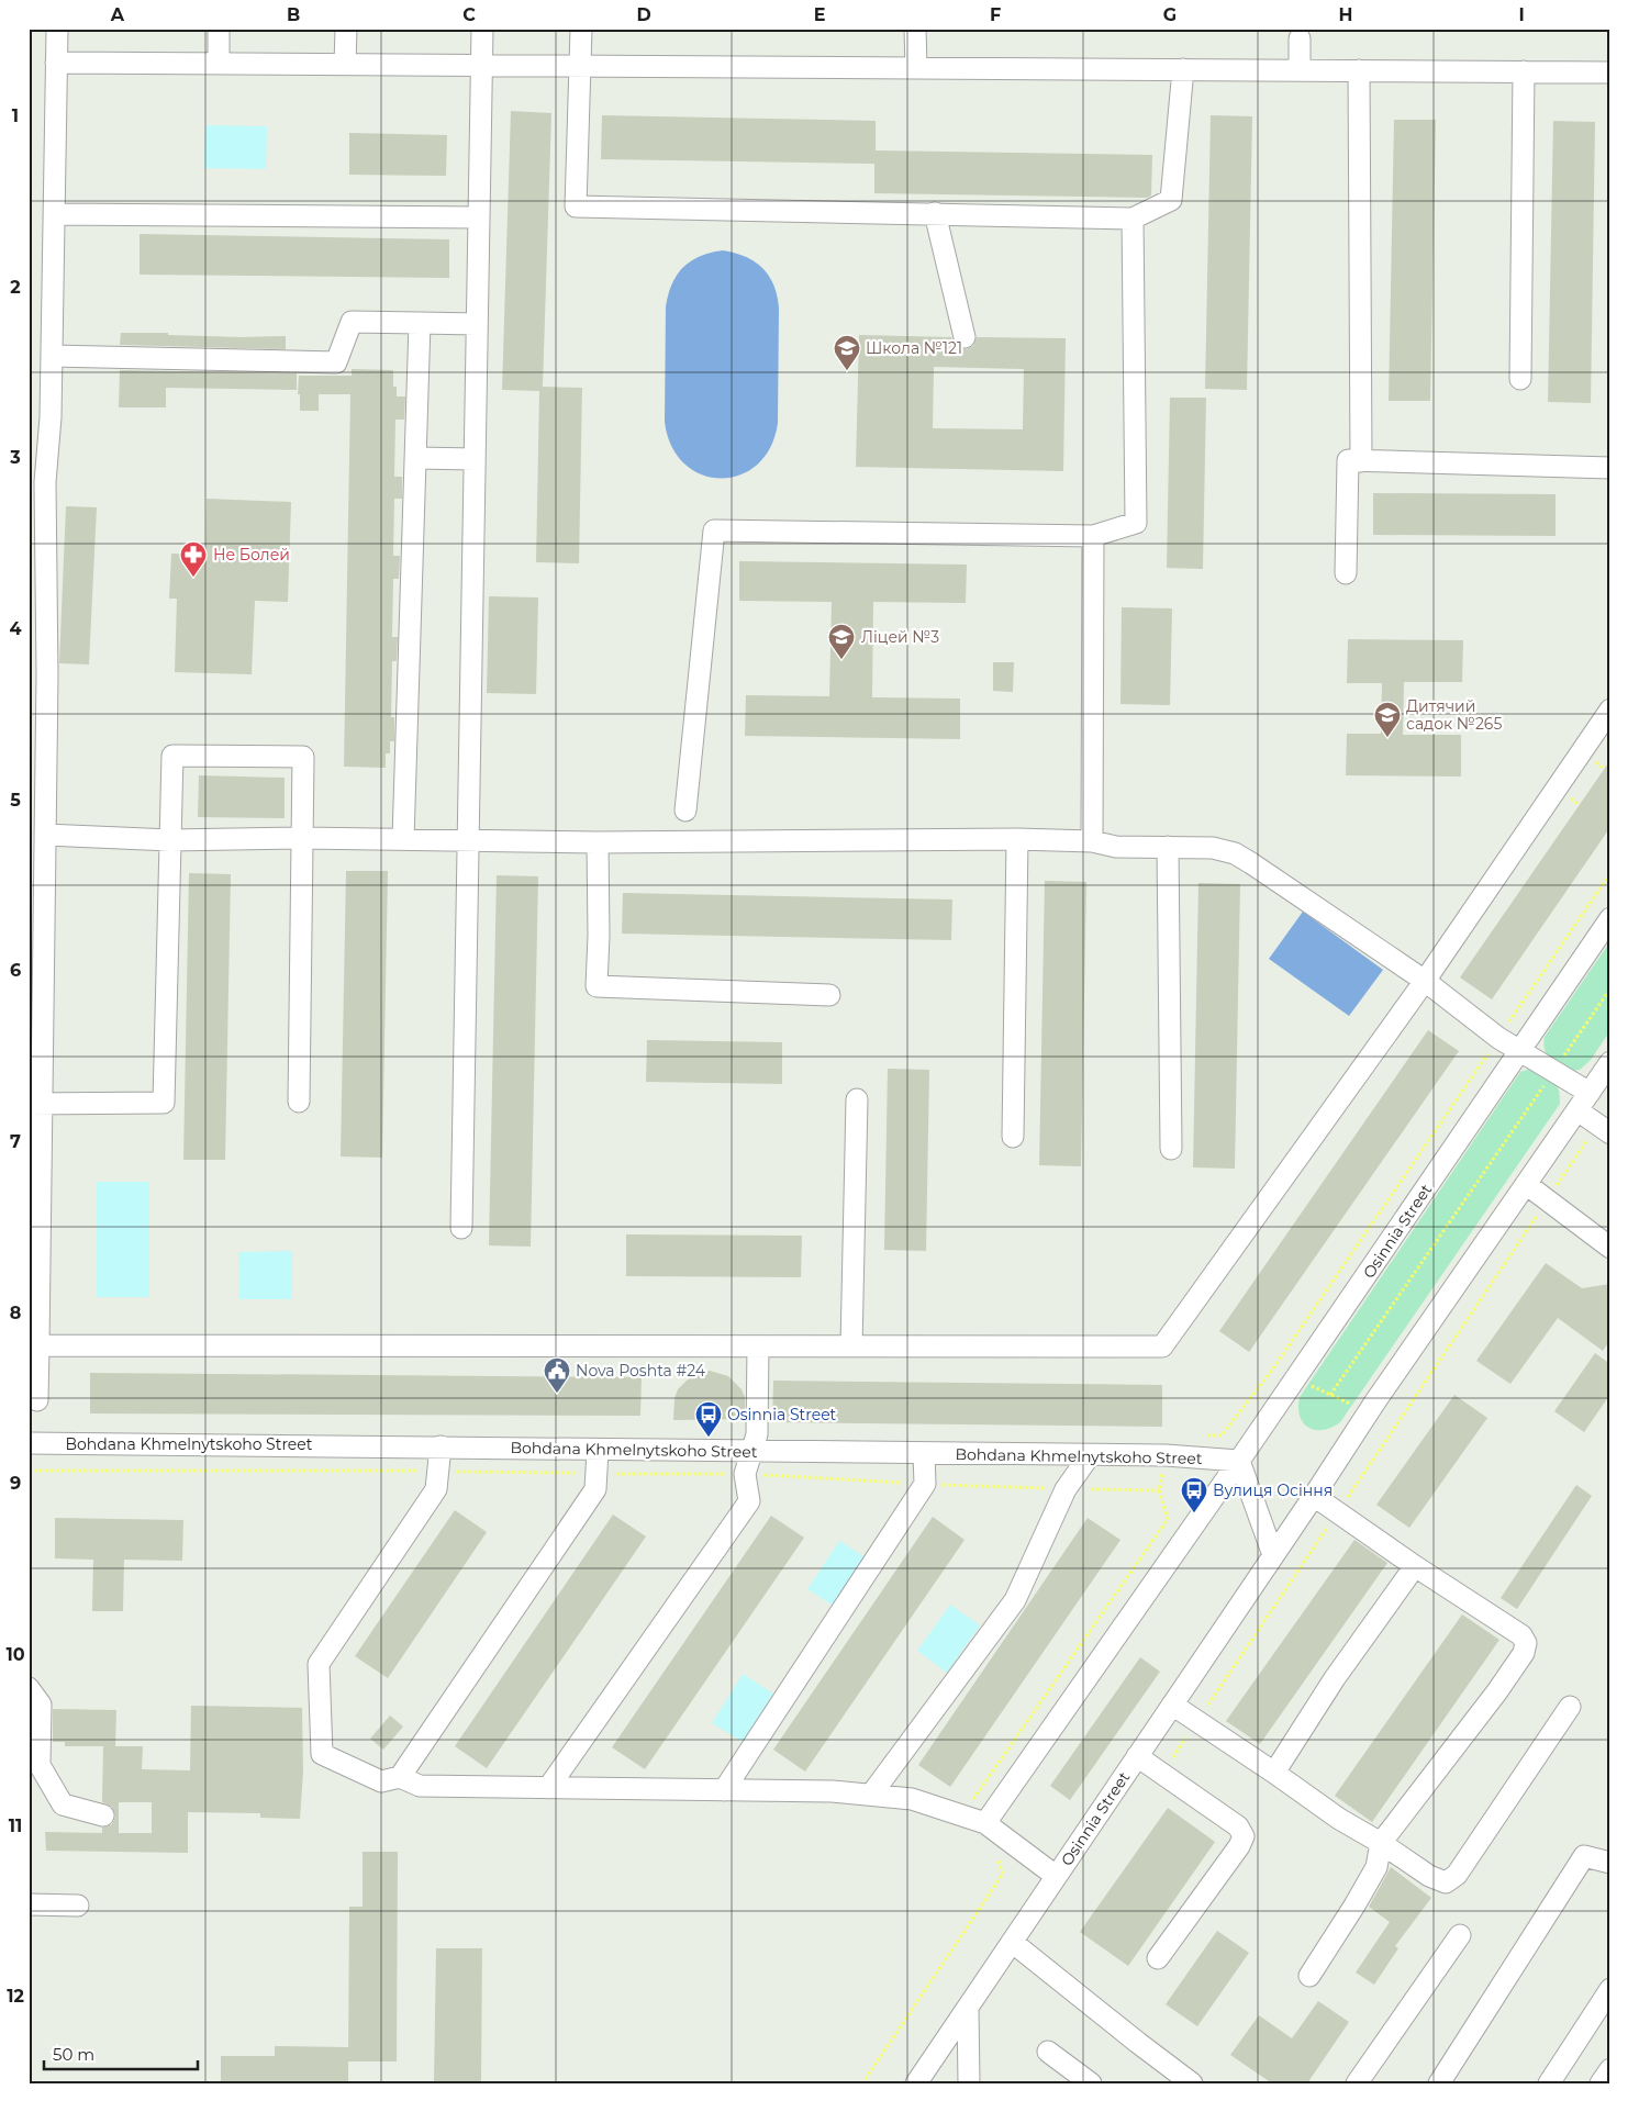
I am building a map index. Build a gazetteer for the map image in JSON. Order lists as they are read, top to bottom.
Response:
{
  "streets": {
    "street": ["Osinnia Street", "Bohdana Khmelnytskoho Street"]
  },
  "crossings": [
    ["Osinnia Street", "Bohdana Khmelnytskoho Street"]
  ],
  "places": {
    "school or university": ["Школа №121", "Ліцей №3", "Дитячий садок №265"],
    "pharmacy": ["Не Болей"],
    "public building": ["Nova Poshta #24"],
    "bus stop": ["Osinnia Street", "Вулиця Осіння"]
  },
  "scale_bar": "50 m",
  "grid": {
    "columns": [
      "A",
      "B",
      "C",
      "D",
      "E",
      "F",
      "G",
      "H",
      "I"
    ],
    "rows": [
      "1",
      "2",
      "3",
      "4",
      "5",
      "6",
      "7",
      "8",
      "9",
      "10",
      "11",
      "12"
    ]
  }
}
